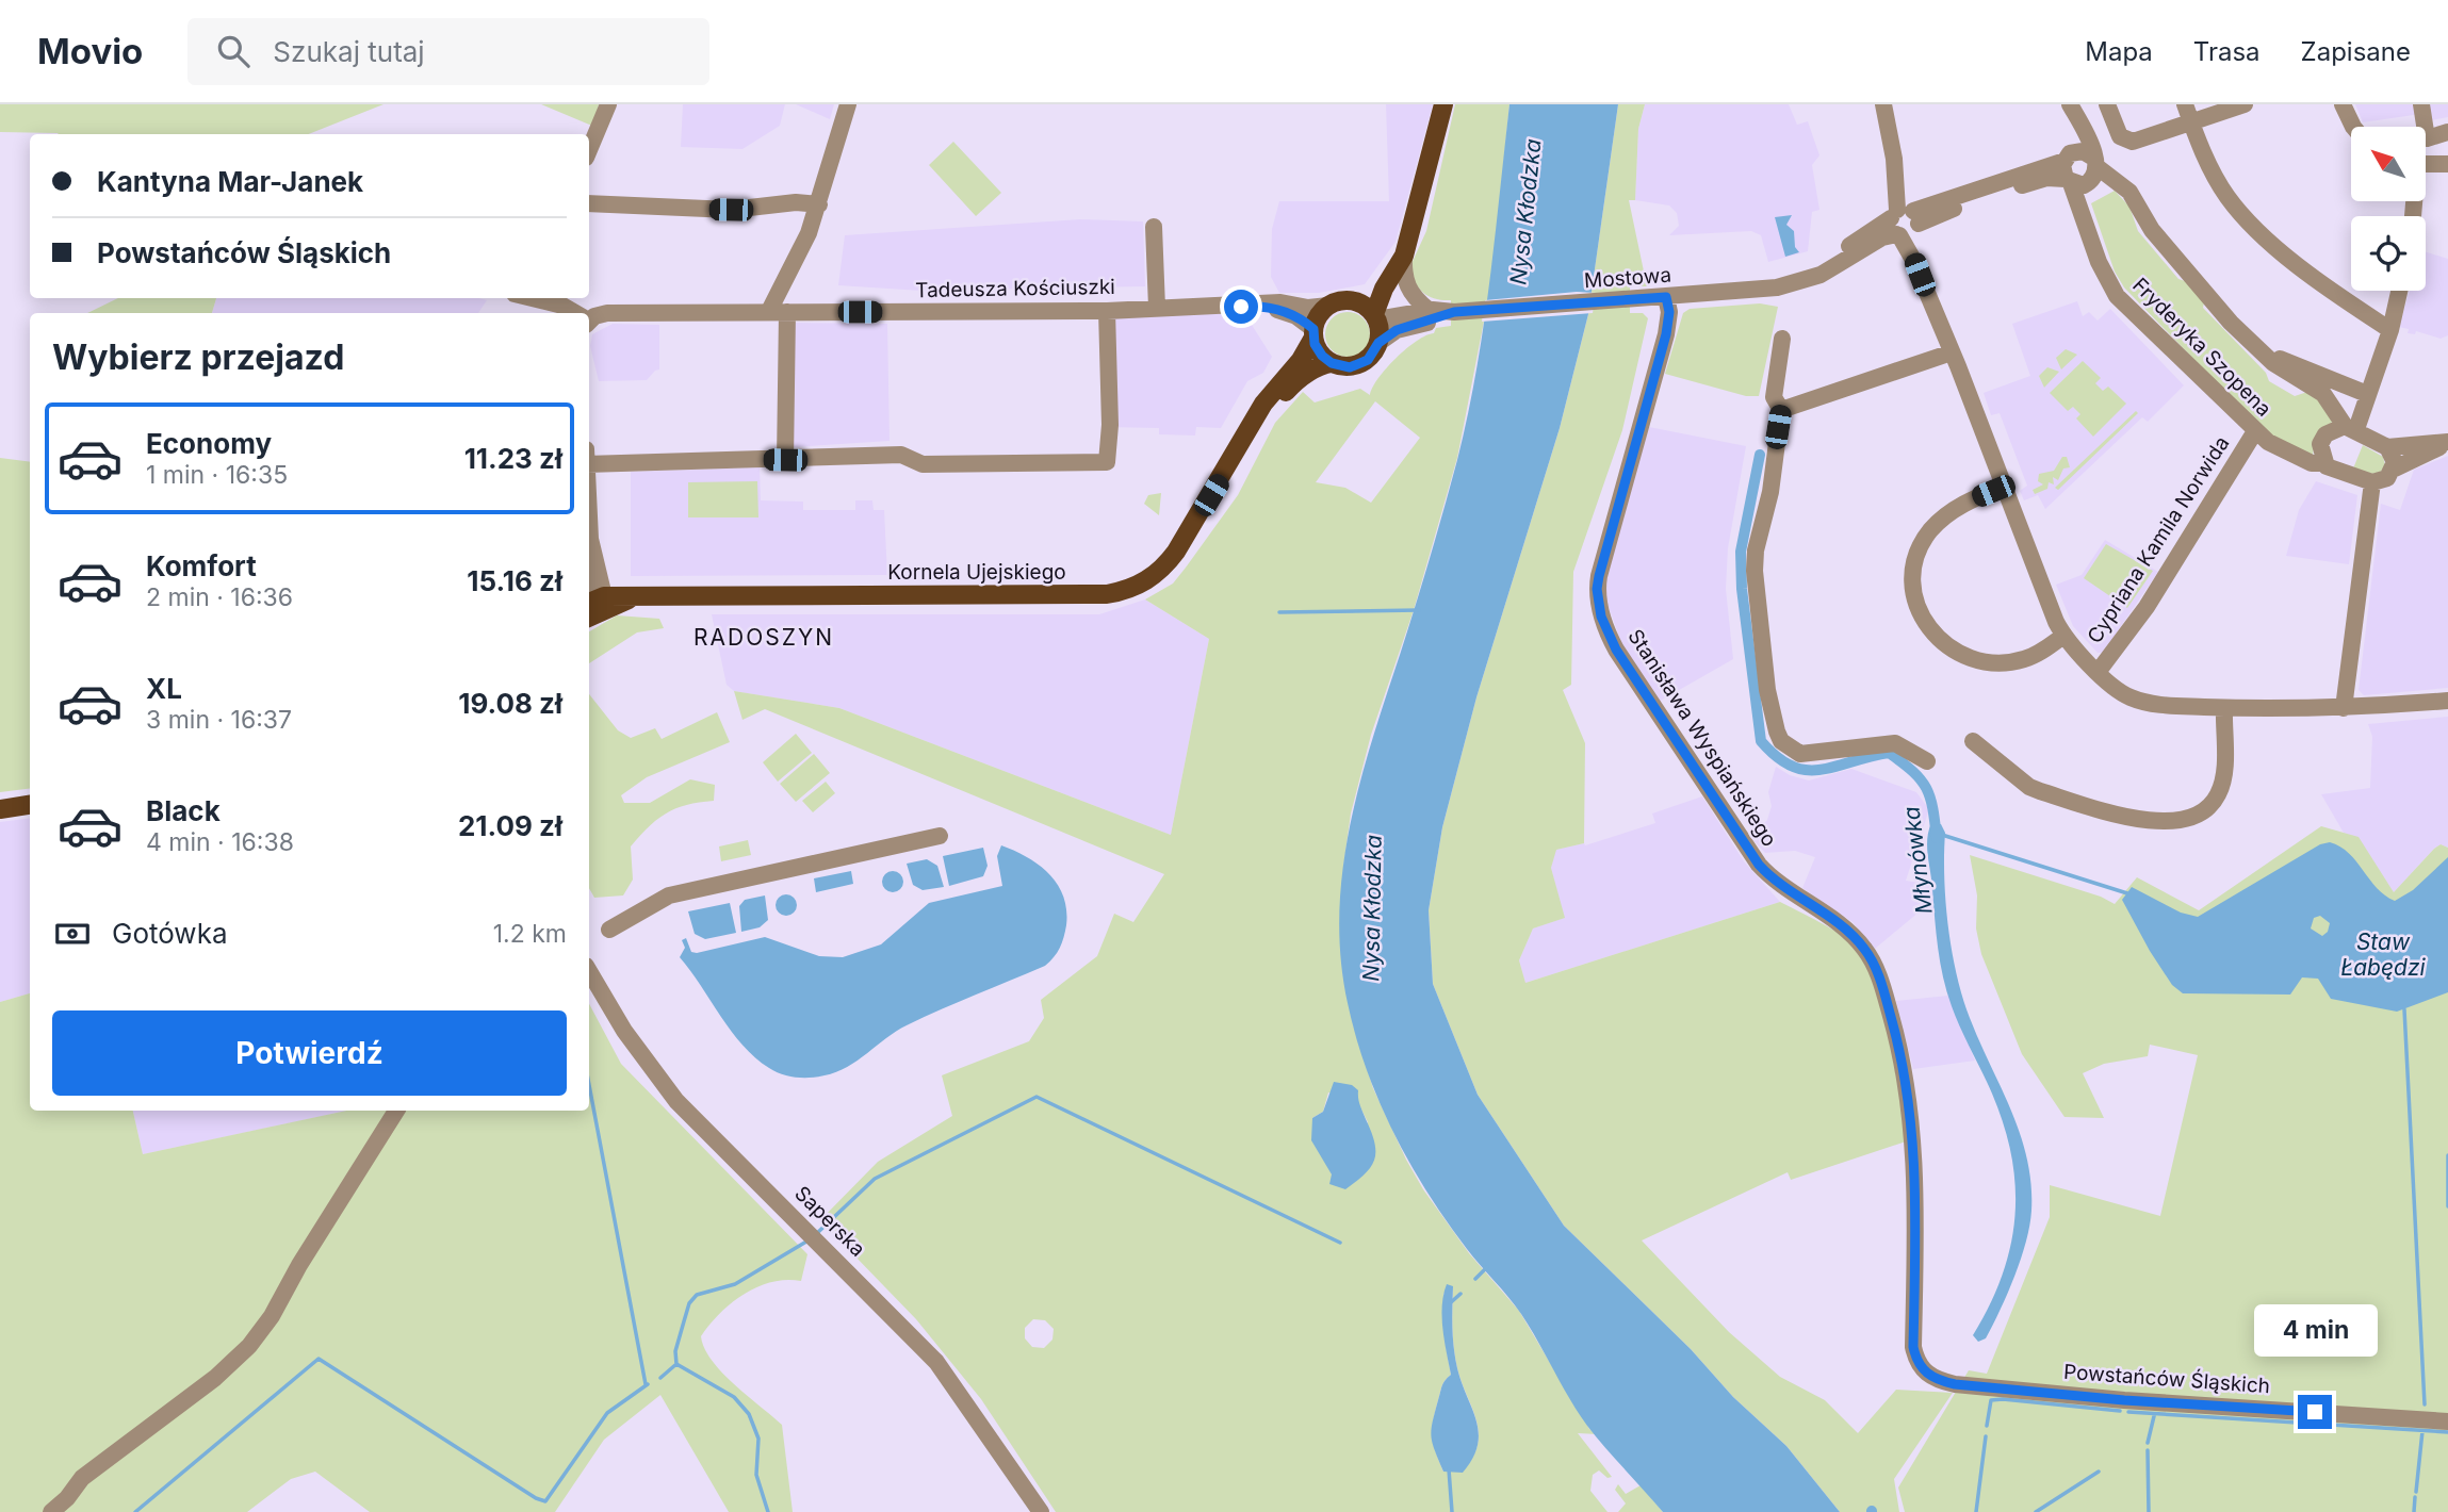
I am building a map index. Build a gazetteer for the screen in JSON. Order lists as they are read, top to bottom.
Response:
{
  "streets": {
    "main road": ["Kornela Ujejskiego"],
    "street": [
      "Mostowa",
      "Tadeusza Kościuszki",
      "Fryderyka Szopena",
      "Cypriana Kamila Norwida",
      "Stanisława Wyspiańskiego",
      "Saperska",
      "Powstańców Śląskich"
    ]
  },
  "crossings": [
    ["Mostowa", "Tadeusza Kościuszki"],
    ["Mostowa", "Kornela Ujejskiego"],
    ["Mostowa", "Stanisława Wyspiańskiego"],
    ["Tadeusza Kościuszki", "Kornela Ujejskiego"],
    ["Fryderyka Szopena", "Cypriana Kamila Norwida"],
    ["Stanisława Wyspiańskiego", "Powstańców Śląskich"]
  ],
  "districts": ["RADOSZYN"],
  "water": ["Nysa Kłodzka", "Młynówka", "Staw Łabędzi"],
  "north": "top left",
  "page": {
    "header": "Movio",
    "search": "Szukaj tutaj",
    "nav": ["Mapa", "Trasa", "Zapisane"],
    "banner": ["Kantyna Mar-Janek", "Powstańców Śląskich"],
    "heading": "Wybierz przejazd",
    "list": [
      {
        "name": "Economy",
        "note": "1 min · 16:35",
        "value": "11.23 zł"
      },
      {
        "name": "Komfort",
        "note": "2 min · 16:36",
        "value": "15.16 zł"
      },
      {
        "name": "XL",
        "note": "3 min · 16:37",
        "value": "19.08 zł"
      },
      {
        "name": "Black",
        "note": "4 min · 16:38",
        "value": "21.09 zł"
      }
    ],
    "pay": ["Gotówka", "1.2 km"],
    "buttons": "Potwierdź",
    "bubble": "4 min"
  }
}
